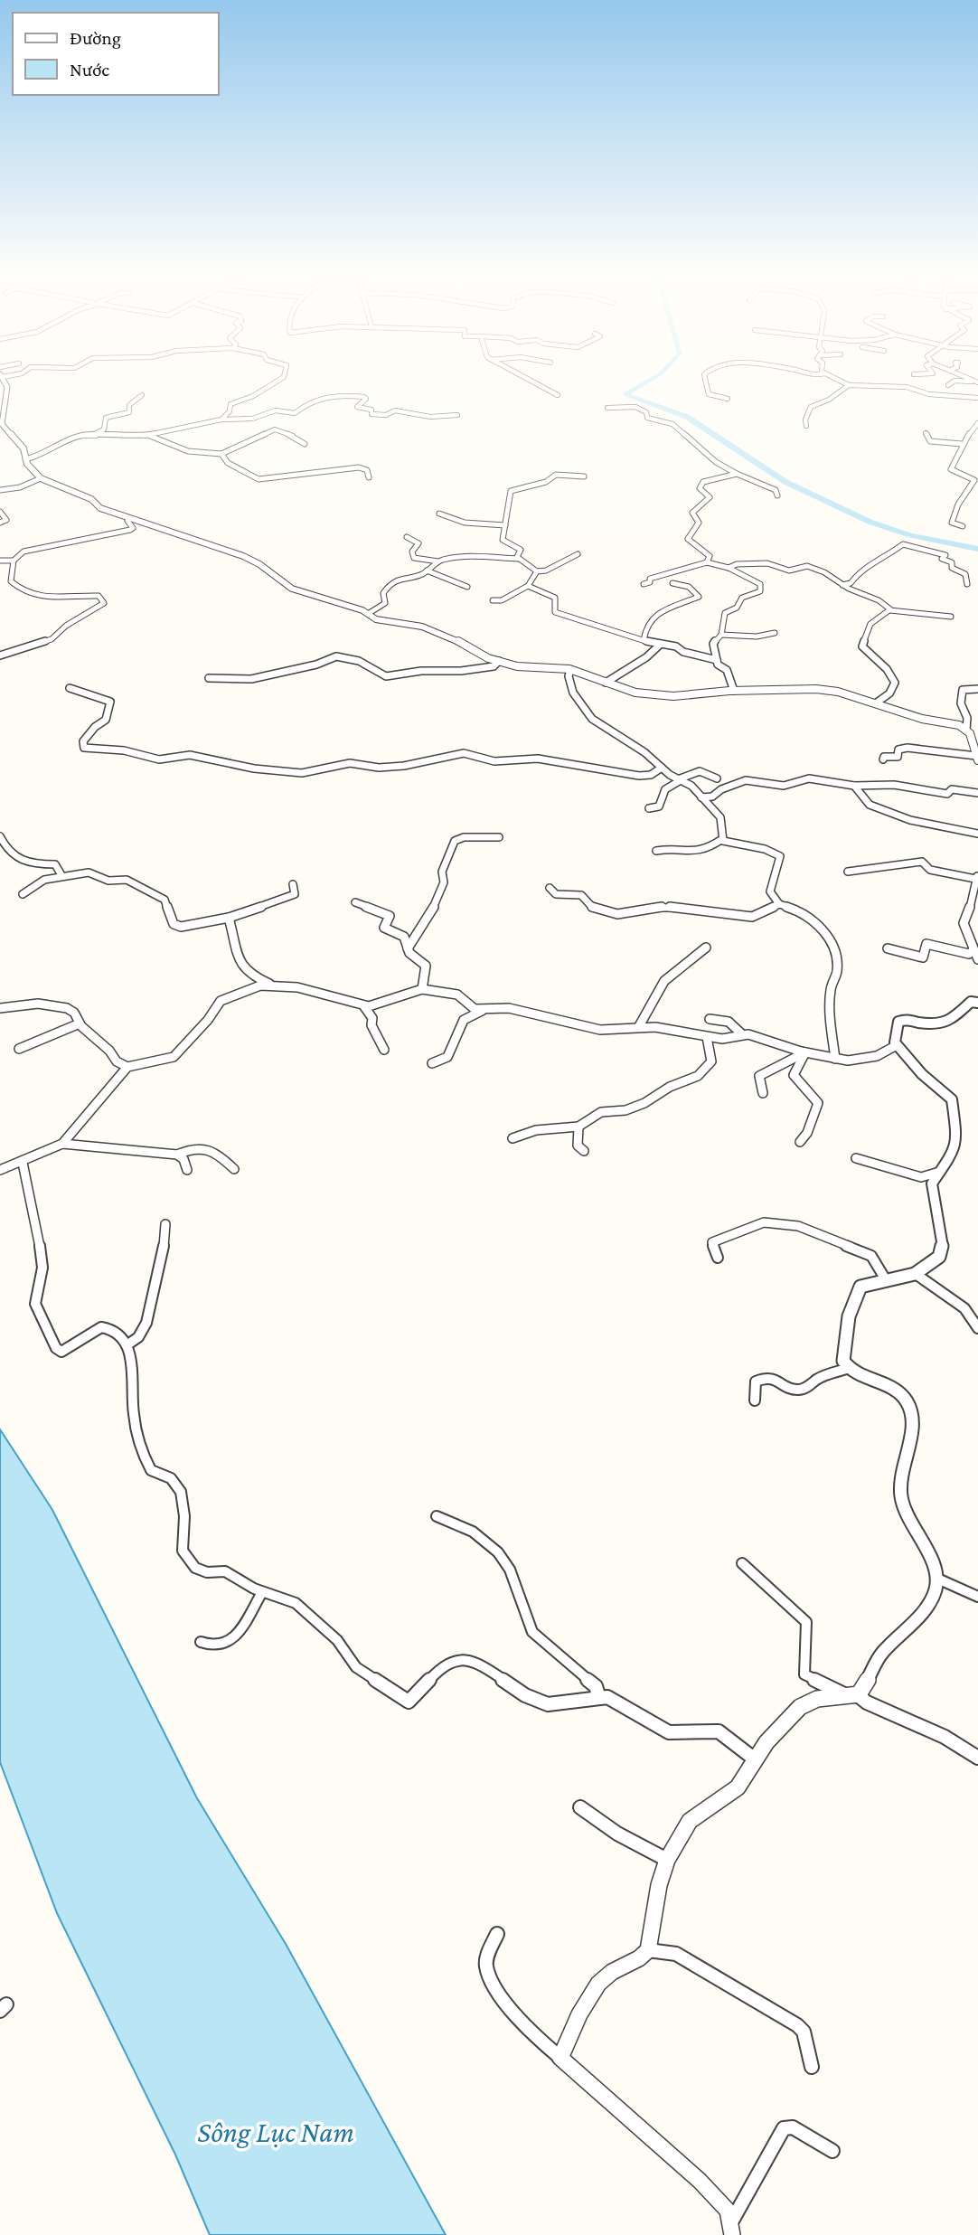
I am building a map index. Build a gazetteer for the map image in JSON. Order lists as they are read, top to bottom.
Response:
{
  "water": ["Sông Lục Nam"],
  "legend": ["Đường", "Nước"]
}
